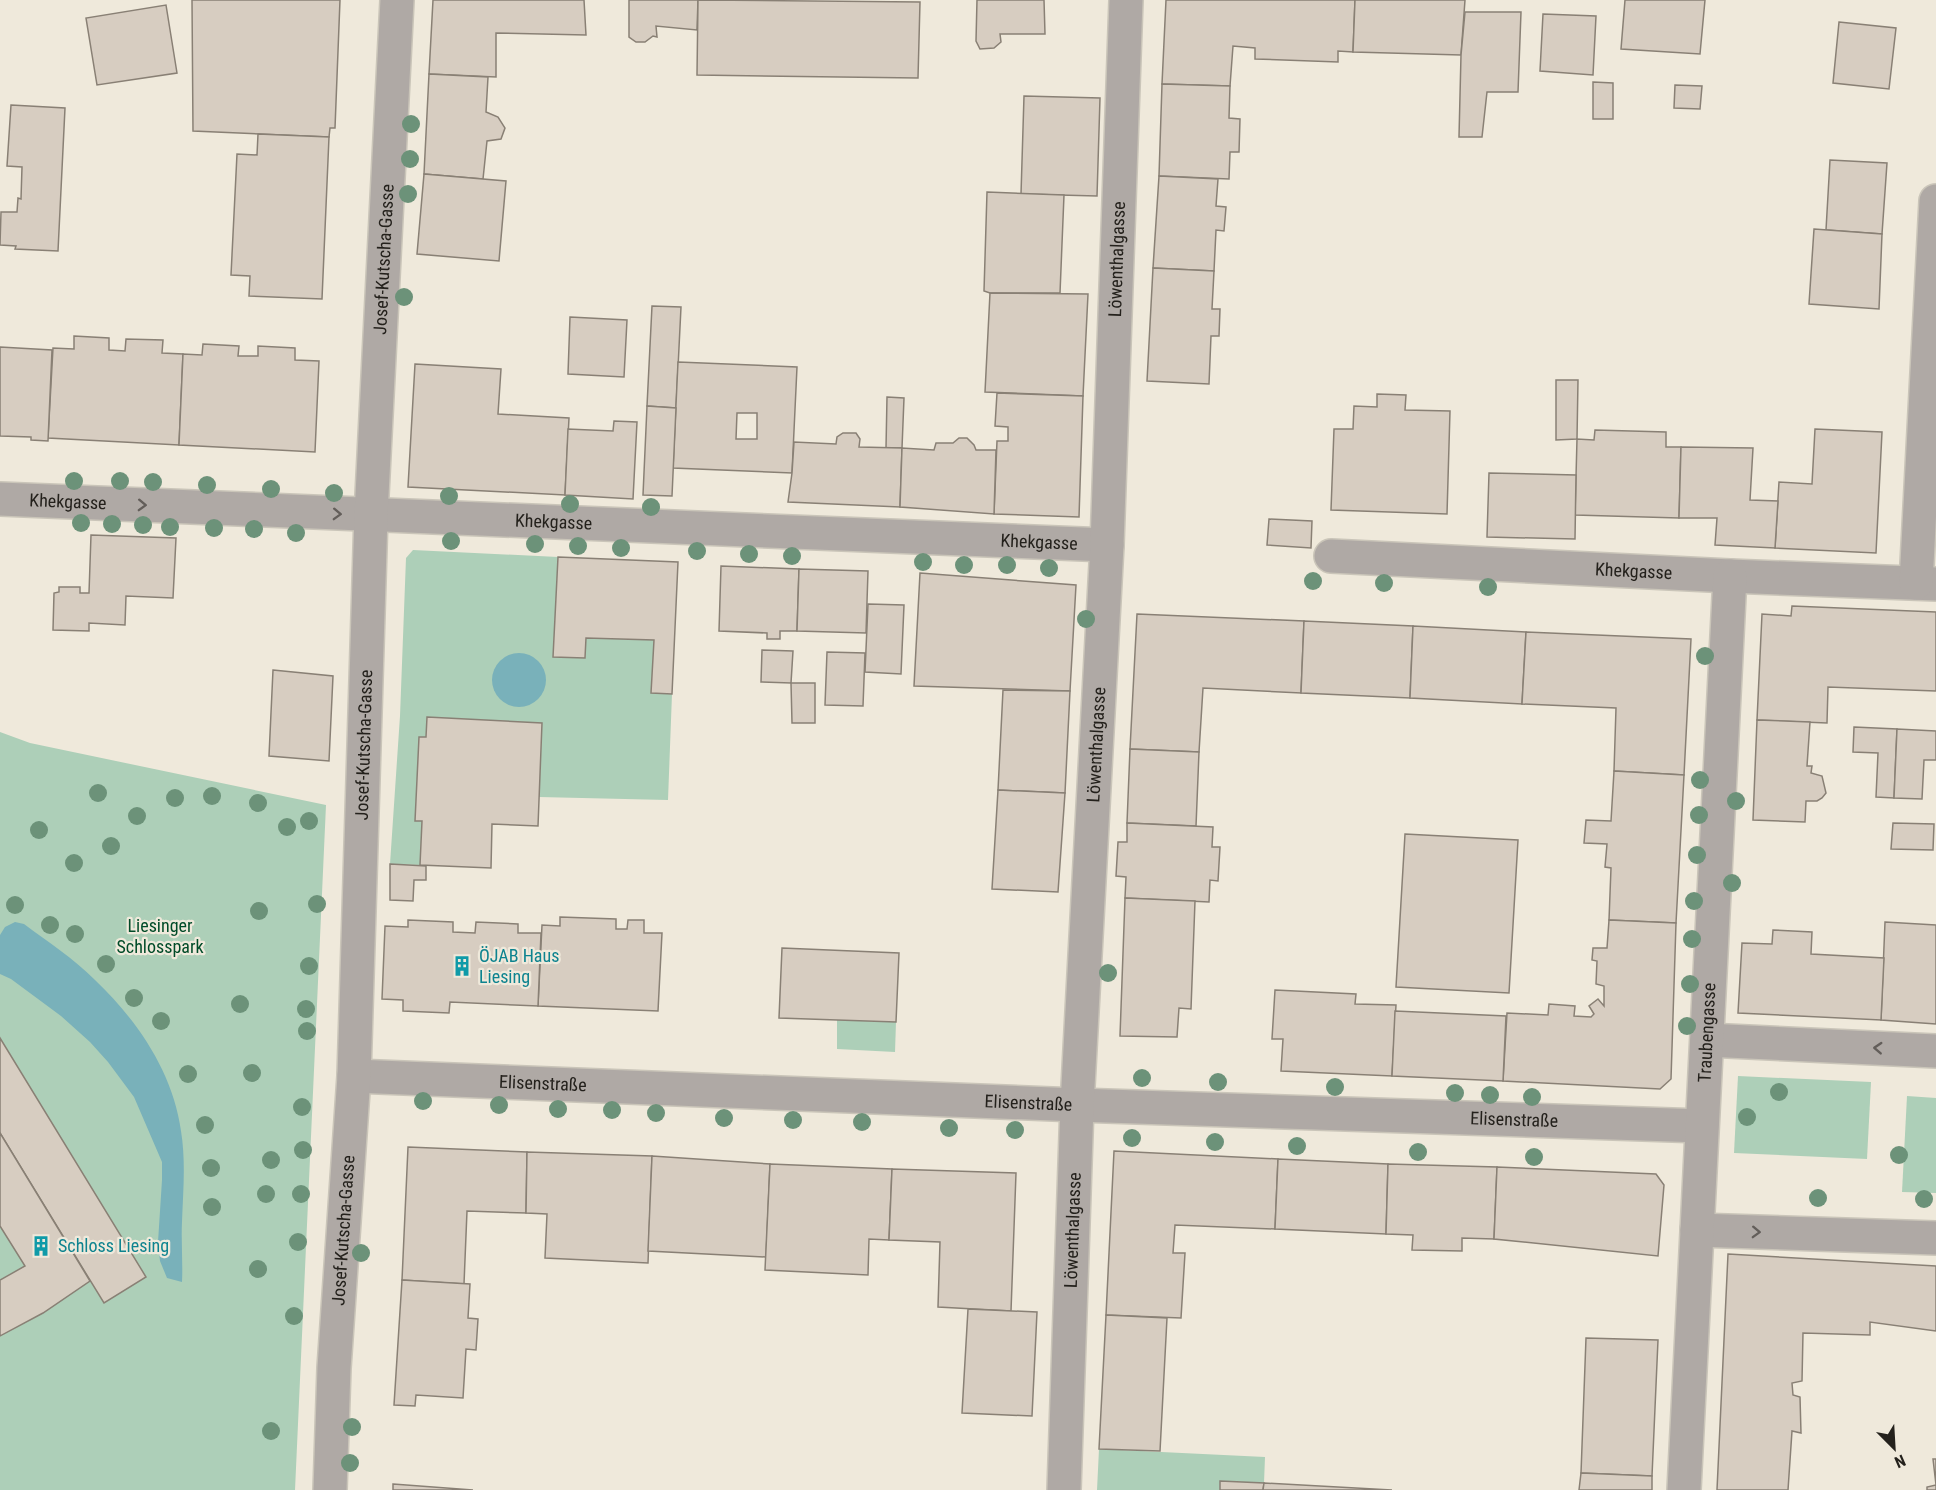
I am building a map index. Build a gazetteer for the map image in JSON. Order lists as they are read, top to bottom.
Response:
{
  "streets": {
    "street": [
      "Josef-Kutscha-Gasse",
      "Löwenthalgasse",
      "Khekgasse",
      "Traubengasse",
      "Elisenstraße"
    ]
  },
  "crossings": [
    ["Josef-Kutscha-Gasse", "Khekgasse"],
    ["Josef-Kutscha-Gasse", "Elisenstraße"],
    ["Löwenthalgasse", "Khekgasse"],
    ["Löwenthalgasse", "Elisenstraße"],
    ["Khekgasse", "Traubengasse"],
    ["Traubengasse", "Elisenstraße"]
  ],
  "parks": ["Liesinger Schlosspark"],
  "places": {
    "building": ["ÖJAB Haus Liesing", "Schloss Liesing"]
  },
  "north": "bottom right"
}
